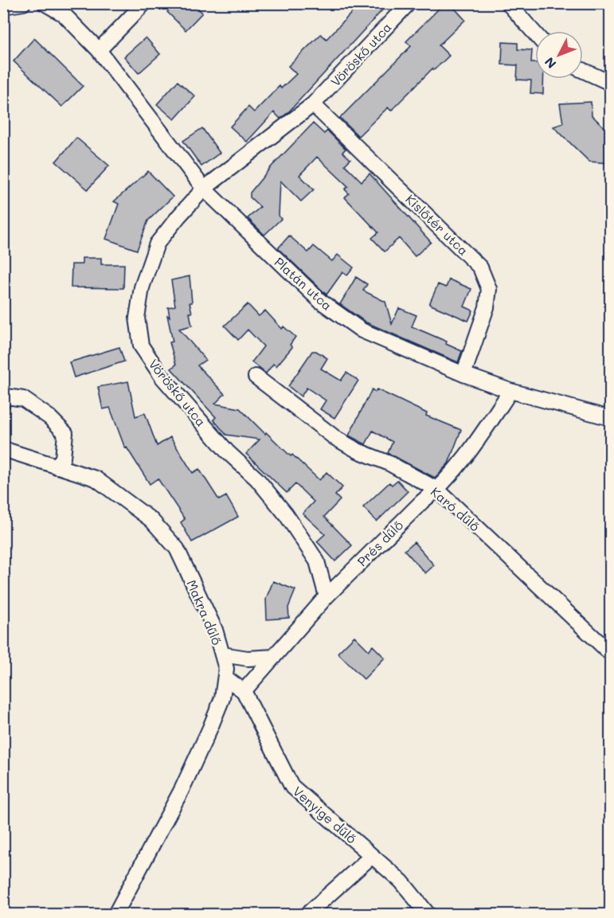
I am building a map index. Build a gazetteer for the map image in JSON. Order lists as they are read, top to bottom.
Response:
{
  "streets": {
    "street": [
      "Vöröskő utca",
      "Kislőtér utca",
      "Platán utca",
      "Karó dűlő",
      "Prés dűlő",
      "Makra dűlő",
      "Venyige dűlő"
    ]
  },
  "crossings": [
    ["Vöröskő utca", "Kislőtér utca"],
    ["Vöröskő utca", "Platán utca"],
    ["Vöröskő utca", "Prés dűlő"],
    ["Kislőtér utca", "Platán utca"],
    ["Platán utca", "Prés dűlő"],
    ["Karó dűlő", "Prés dűlő"],
    ["Prés dűlő", "Venyige dűlő"],
    ["Makra dűlő", "Venyige dűlő"]
  ],
  "north": "bottom left"
}
